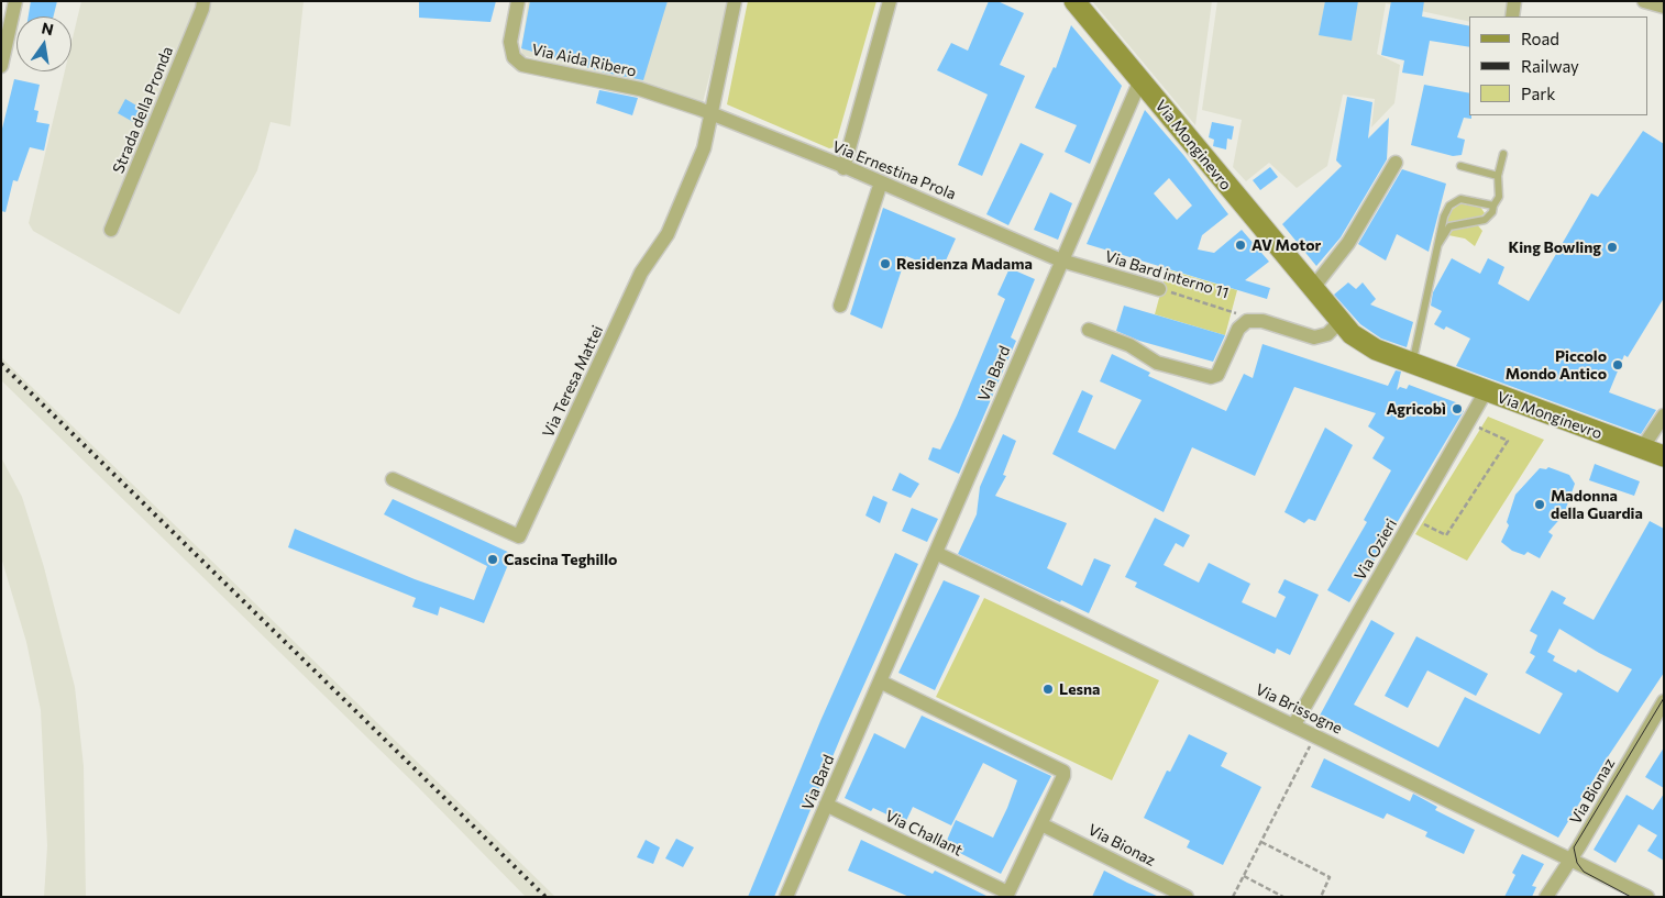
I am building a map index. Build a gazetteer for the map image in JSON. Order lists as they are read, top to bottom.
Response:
{
  "streets": {
    "street": [
      "Via Aida Ribero",
      "Strada della Pronda",
      "Via Monginevro",
      "Via Ernestina Prola",
      "Via Bard interno 11",
      "Via Bard",
      "Via Teresa Mattei",
      "Via Ozieri",
      "Via Brissogne",
      "Via Bionaz",
      "Via Challant"
    ]
  },
  "crossings": [
    ["Via Aida Ribero", "Via Ernestina Prola"],
    ["Via Aida Ribero", "Via Teresa Mattei"],
    ["Via Monginevro", "Via Bard"],
    ["Via Monginevro", "Via Ozieri"],
    ["Via Ernestina Prola", "Via Bard interno 11"],
    ["Via Ernestina Prola", "Via Bard"],
    ["Via Ernestina Prola", "Via Teresa Mattei"],
    ["Via Bard interno 11", "Via Bard"],
    ["Via Bard", "Via Brissogne"],
    ["Via Bard", "Via Challant"],
    ["Via Ozieri", "Via Brissogne"],
    ["Via Brissogne", "Via Bionaz"],
    ["Via Bionaz", "Via Challant"]
  ],
  "places": [
    "AV Motor",
    "King Bowling",
    "Residenza Madama",
    "Piccolo Mondo Antico",
    "Agricobì",
    "Madonna della Guardia",
    "Cascina Teghillo",
    "Lesna"
  ],
  "legend": ["Road", "Railway", "Park"],
  "north": "top"
}
